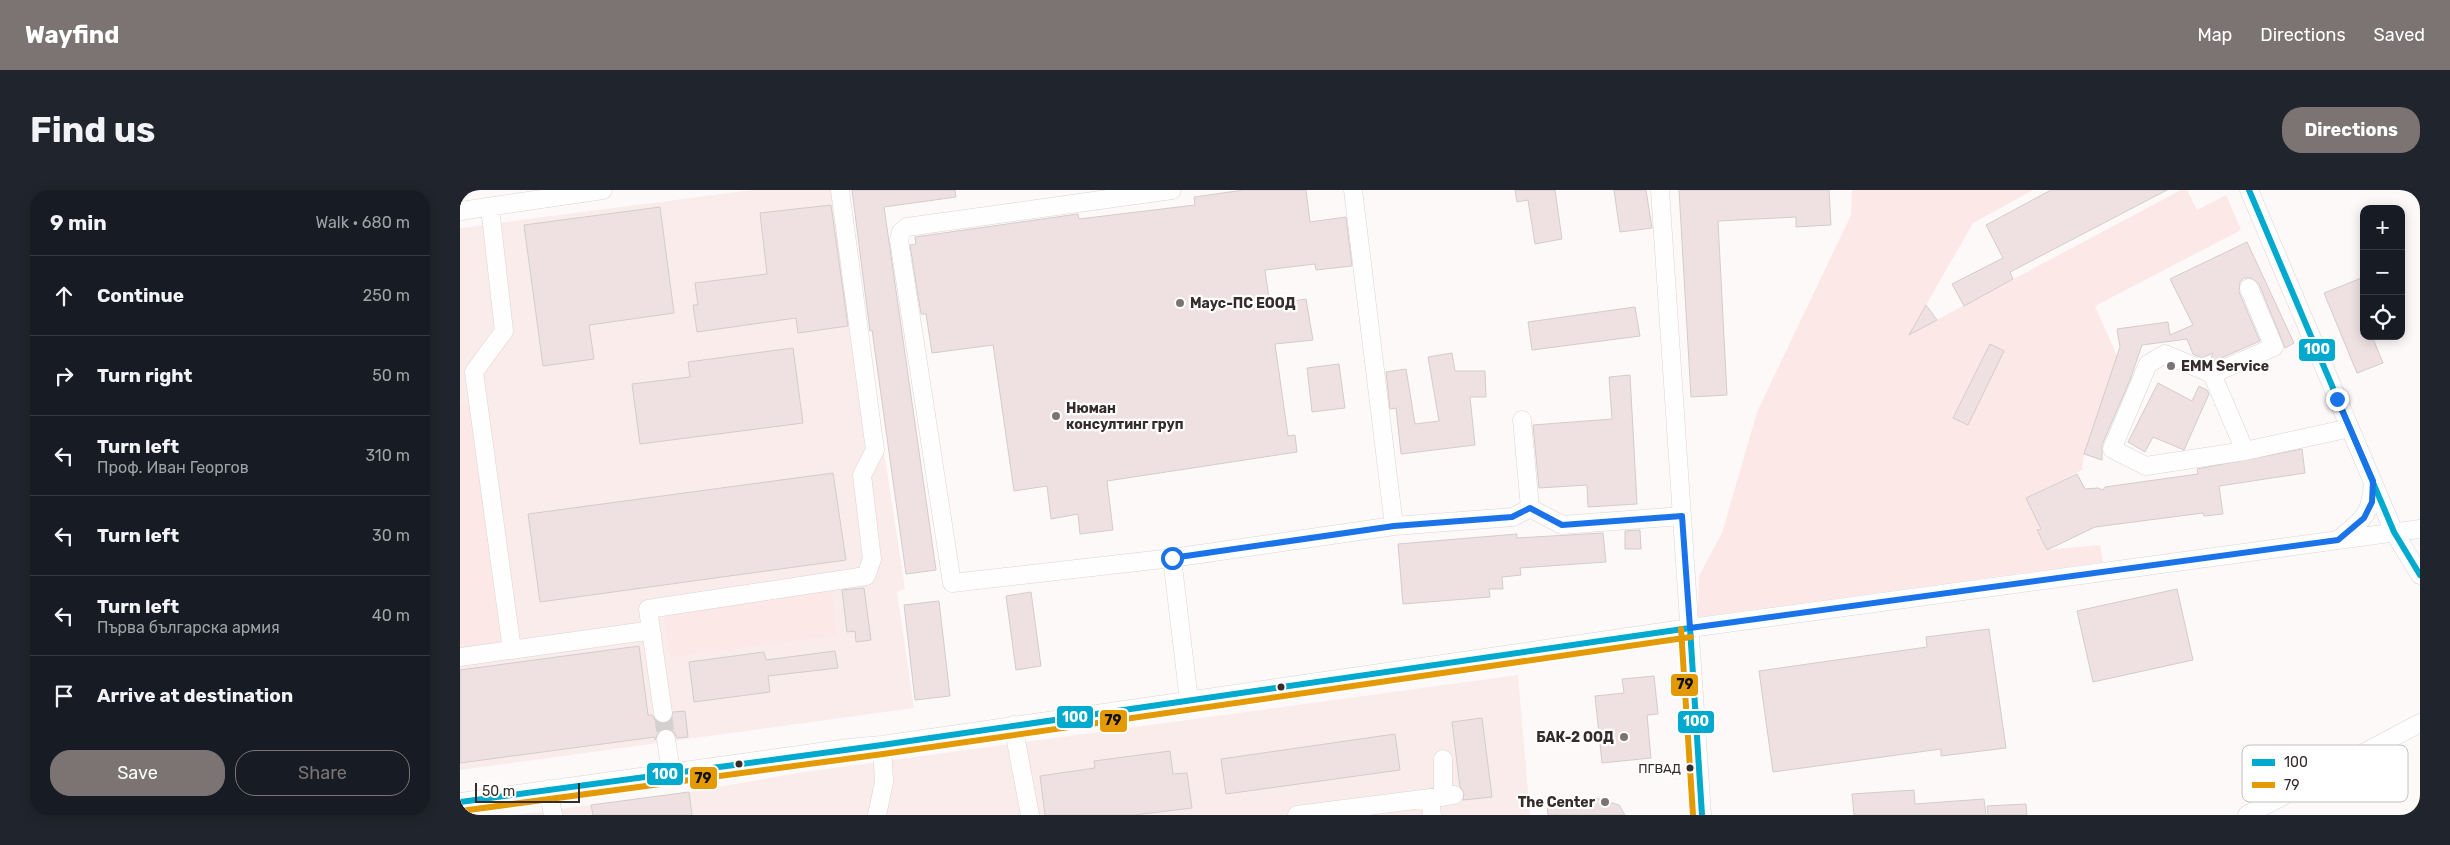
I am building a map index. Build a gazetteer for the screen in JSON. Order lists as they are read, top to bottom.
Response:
{
  "places": [
    "Маус-ПС ЕООД",
    "EMM Service",
    "Нюман консултинг груп",
    "БАК-2 ООД",
    "ПГВАД",
    "The Center"
  ],
  "lines": ["transit line 100", "transit line 79"],
  "legend": ["100", "79"],
  "scale_bar": "50 m",
  "page": {
    "header": "Wayfind",
    "nav": ["Map", "Directions", "Saved"],
    "buttons": [
      "Directions",
      ["Save", "Share"]
    ],
    "title": "Find us",
    "heading": ["9 min", "Walk · 680 m"],
    "map_buttons": ["+", "−"],
    "list": [
      ["Continue", "250 m"],
      ["Turn right", "50 m"],
      ["Turn left", "Проф. Иван Георгов", "310 m"],
      ["Turn left", "30 m"],
      ["Turn left", "Първа българска армия", "40 m"],
      "Arrive at destination"
    ],
    "scale": "50 m"
  }
}
